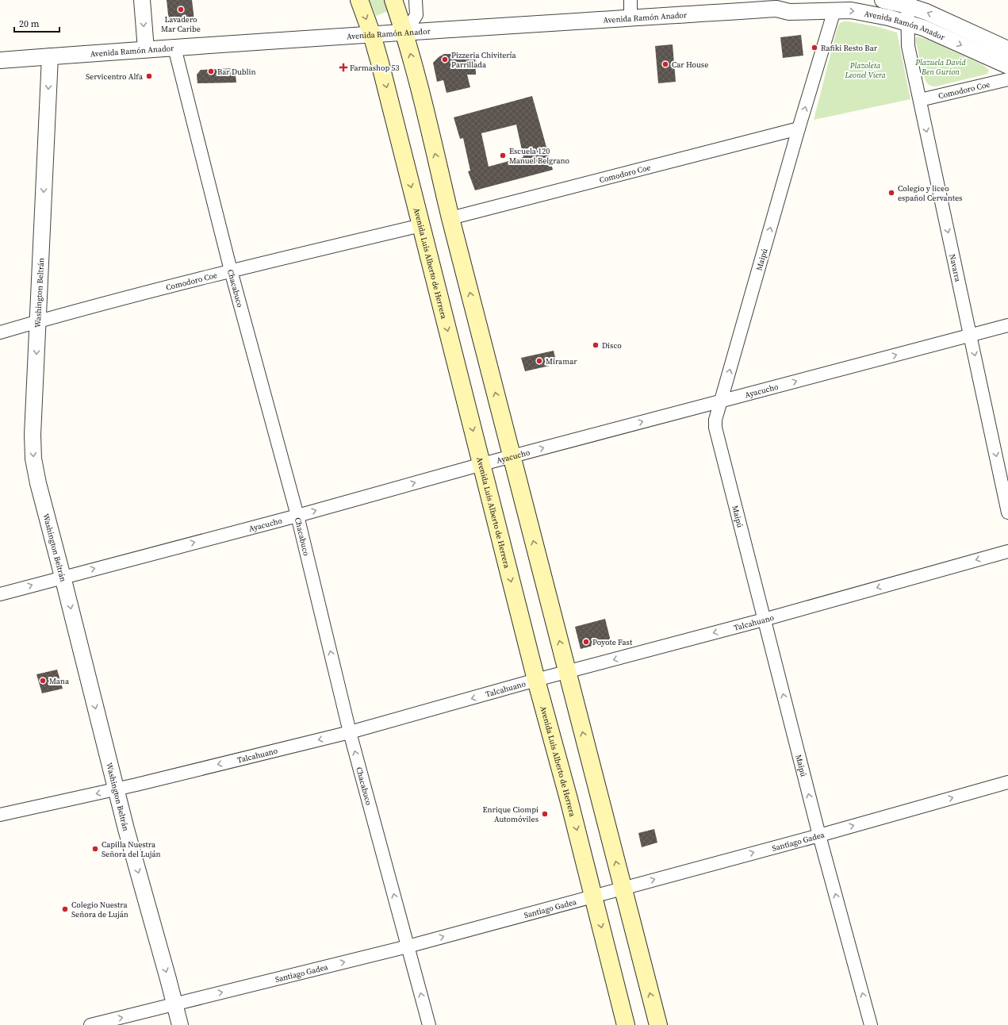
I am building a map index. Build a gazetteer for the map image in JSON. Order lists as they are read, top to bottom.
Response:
{
  "streets": {
    "main road": ["Avenida Luis Alberto de Herrera"],
    "street": [
      "Avenida Ramón Anador",
      "Comodoro Coe",
      "Maipú",
      "Navarra",
      "Chacabuco",
      "Washington Beltrán",
      "Ayacucho",
      "Talcahuano",
      "Santiago Gadea"
    ]
  },
  "crossings": [
    ["Avenida Ramón Anador", "Maipú"],
    ["Avenida Ramón Anador", "Avenida Luis Alberto de Herrera"],
    ["Avenida Ramón Anador", "Navarra"],
    ["Avenida Ramón Anador", "Chacabuco"],
    ["Avenida Ramón Anador", "Washington Beltrán"],
    ["Comodoro Coe", "Maipú"],
    ["Comodoro Coe", "Avenida Luis Alberto de Herrera"],
    ["Comodoro Coe", "Navarra"],
    ["Comodoro Coe", "Chacabuco"],
    ["Comodoro Coe", "Washington Beltrán"],
    ["Maipú", "Ayacucho"],
    ["Maipú", "Talcahuano"],
    ["Maipú", "Santiago Gadea"],
    ["Avenida Luis Alberto de Herrera", "Ayacucho"],
    ["Avenida Luis Alberto de Herrera", "Talcahuano"],
    ["Avenida Luis Alberto de Herrera", "Santiago Gadea"],
    ["Navarra", "Ayacucho"],
    ["Chacabuco", "Ayacucho"],
    ["Chacabuco", "Talcahuano"],
    ["Chacabuco", "Santiago Gadea"],
    ["Washington Beltrán", "Ayacucho"],
    ["Washington Beltrán", "Talcahuano"],
    ["Washington Beltrán", "Santiago Gadea"]
  ],
  "one_way": [
    "Maipú",
    "Navarra",
    "Chacabuco",
    "Washington Beltrán",
    "Ayacucho",
    "Talcahuano",
    "Santiago Gadea"
  ],
  "parks": ["Plazuela David Ben Gurion", "Plazoleta Leonel Viera"],
  "places": {
    "other": [
      "Lavadero Mar Caribe",
      "Rafiki Resto Bar",
      "Pizzeria Chivitería Parrillada",
      "Car House",
      "Bar Dublin",
      "Servicentro Alfa",
      "Escuela 120 Manuel Belgrano",
      "Colegio y liceo español Cervantes",
      "Disco",
      "Miramar",
      "Poyote Fast",
      "Mana",
      "Enrique Ciompi Automóviles",
      "Capilla Nuestra Señora del Luján",
      "Colegio Nuestra Señora de Luján"
    ],
    "health": ["Farmashop 53"]
  },
  "scale_bar": "20 m"
}
